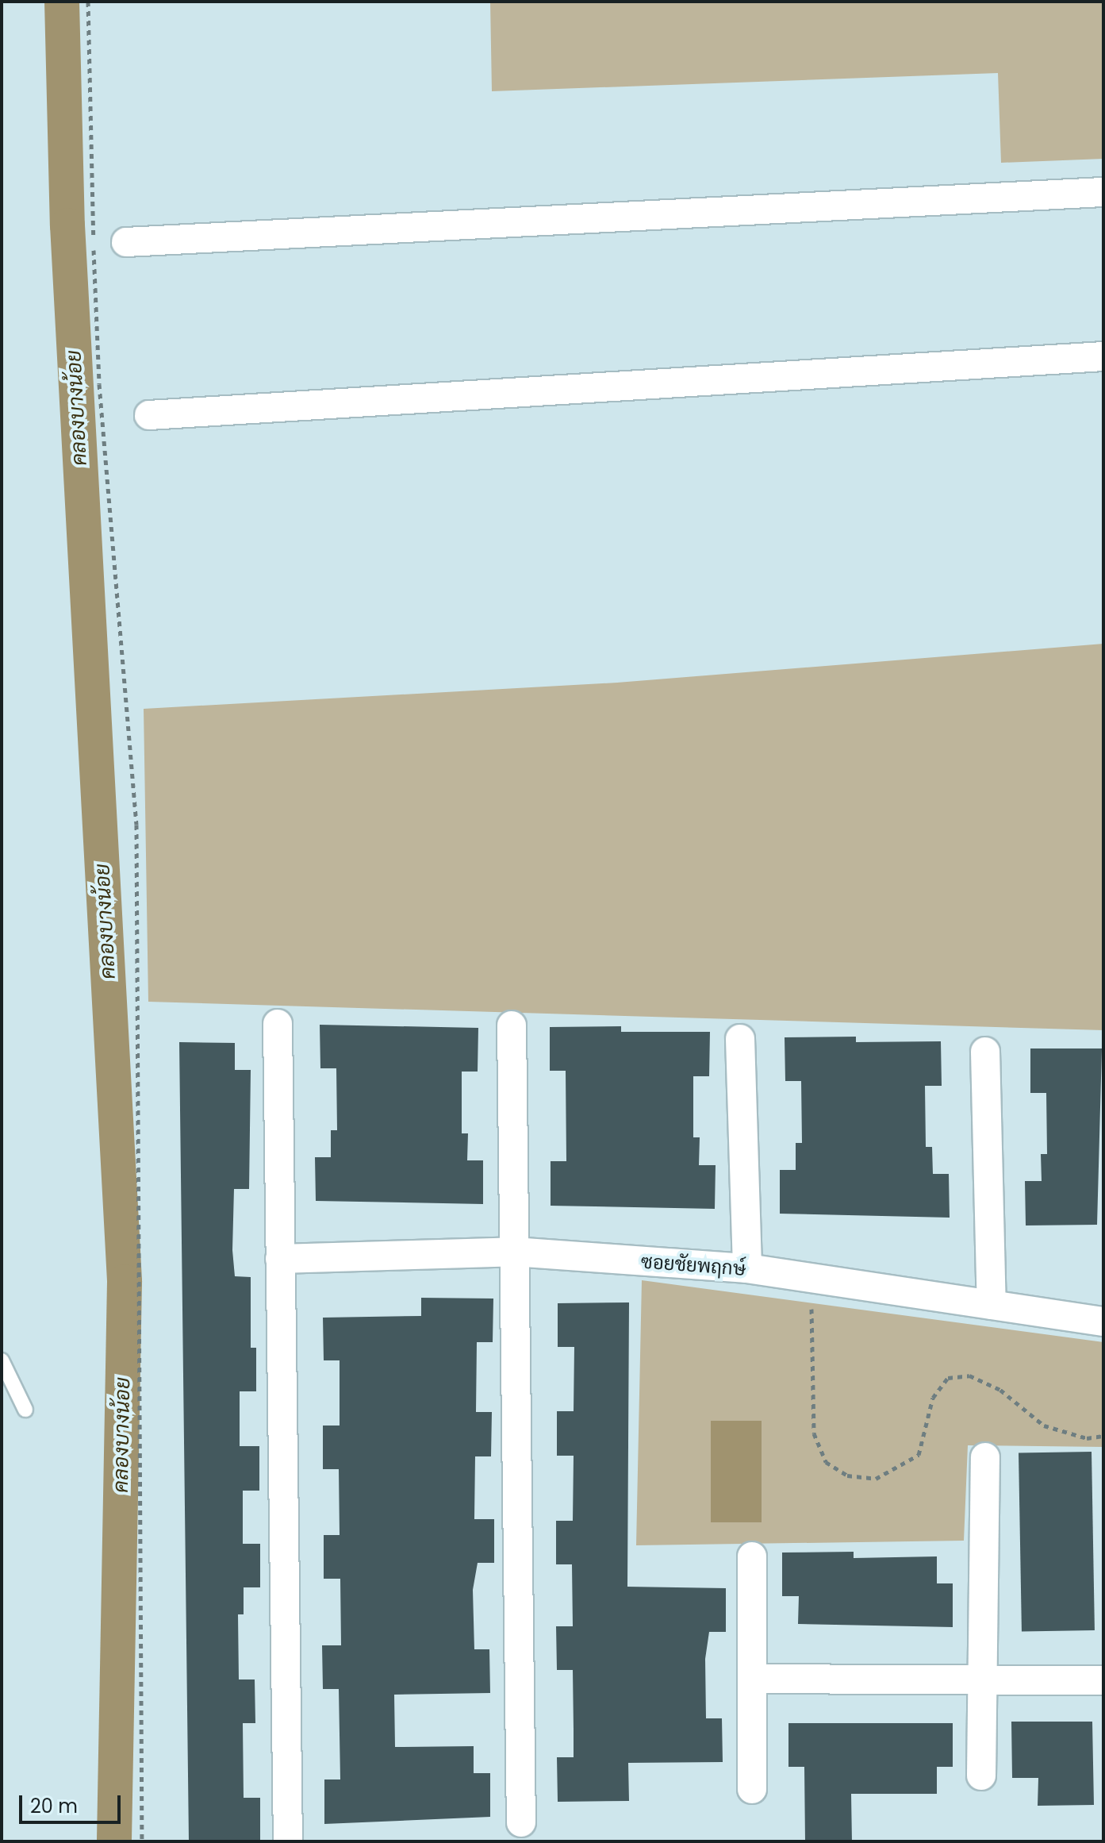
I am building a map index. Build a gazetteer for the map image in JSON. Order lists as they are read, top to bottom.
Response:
{
  "streets": {
    "street": ["ซอยชัยพฤกษ์"]
  },
  "water": ["คลองบางน้อย"],
  "scale_bar": "20 m"
}
